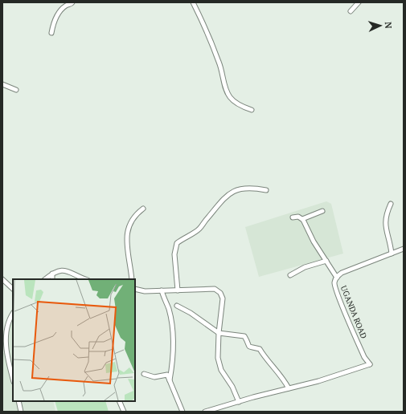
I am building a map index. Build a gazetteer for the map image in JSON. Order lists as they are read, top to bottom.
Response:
{
  "streets": {
    "street": ["UGANDA ROAD"]
  },
  "north": "right"
}
